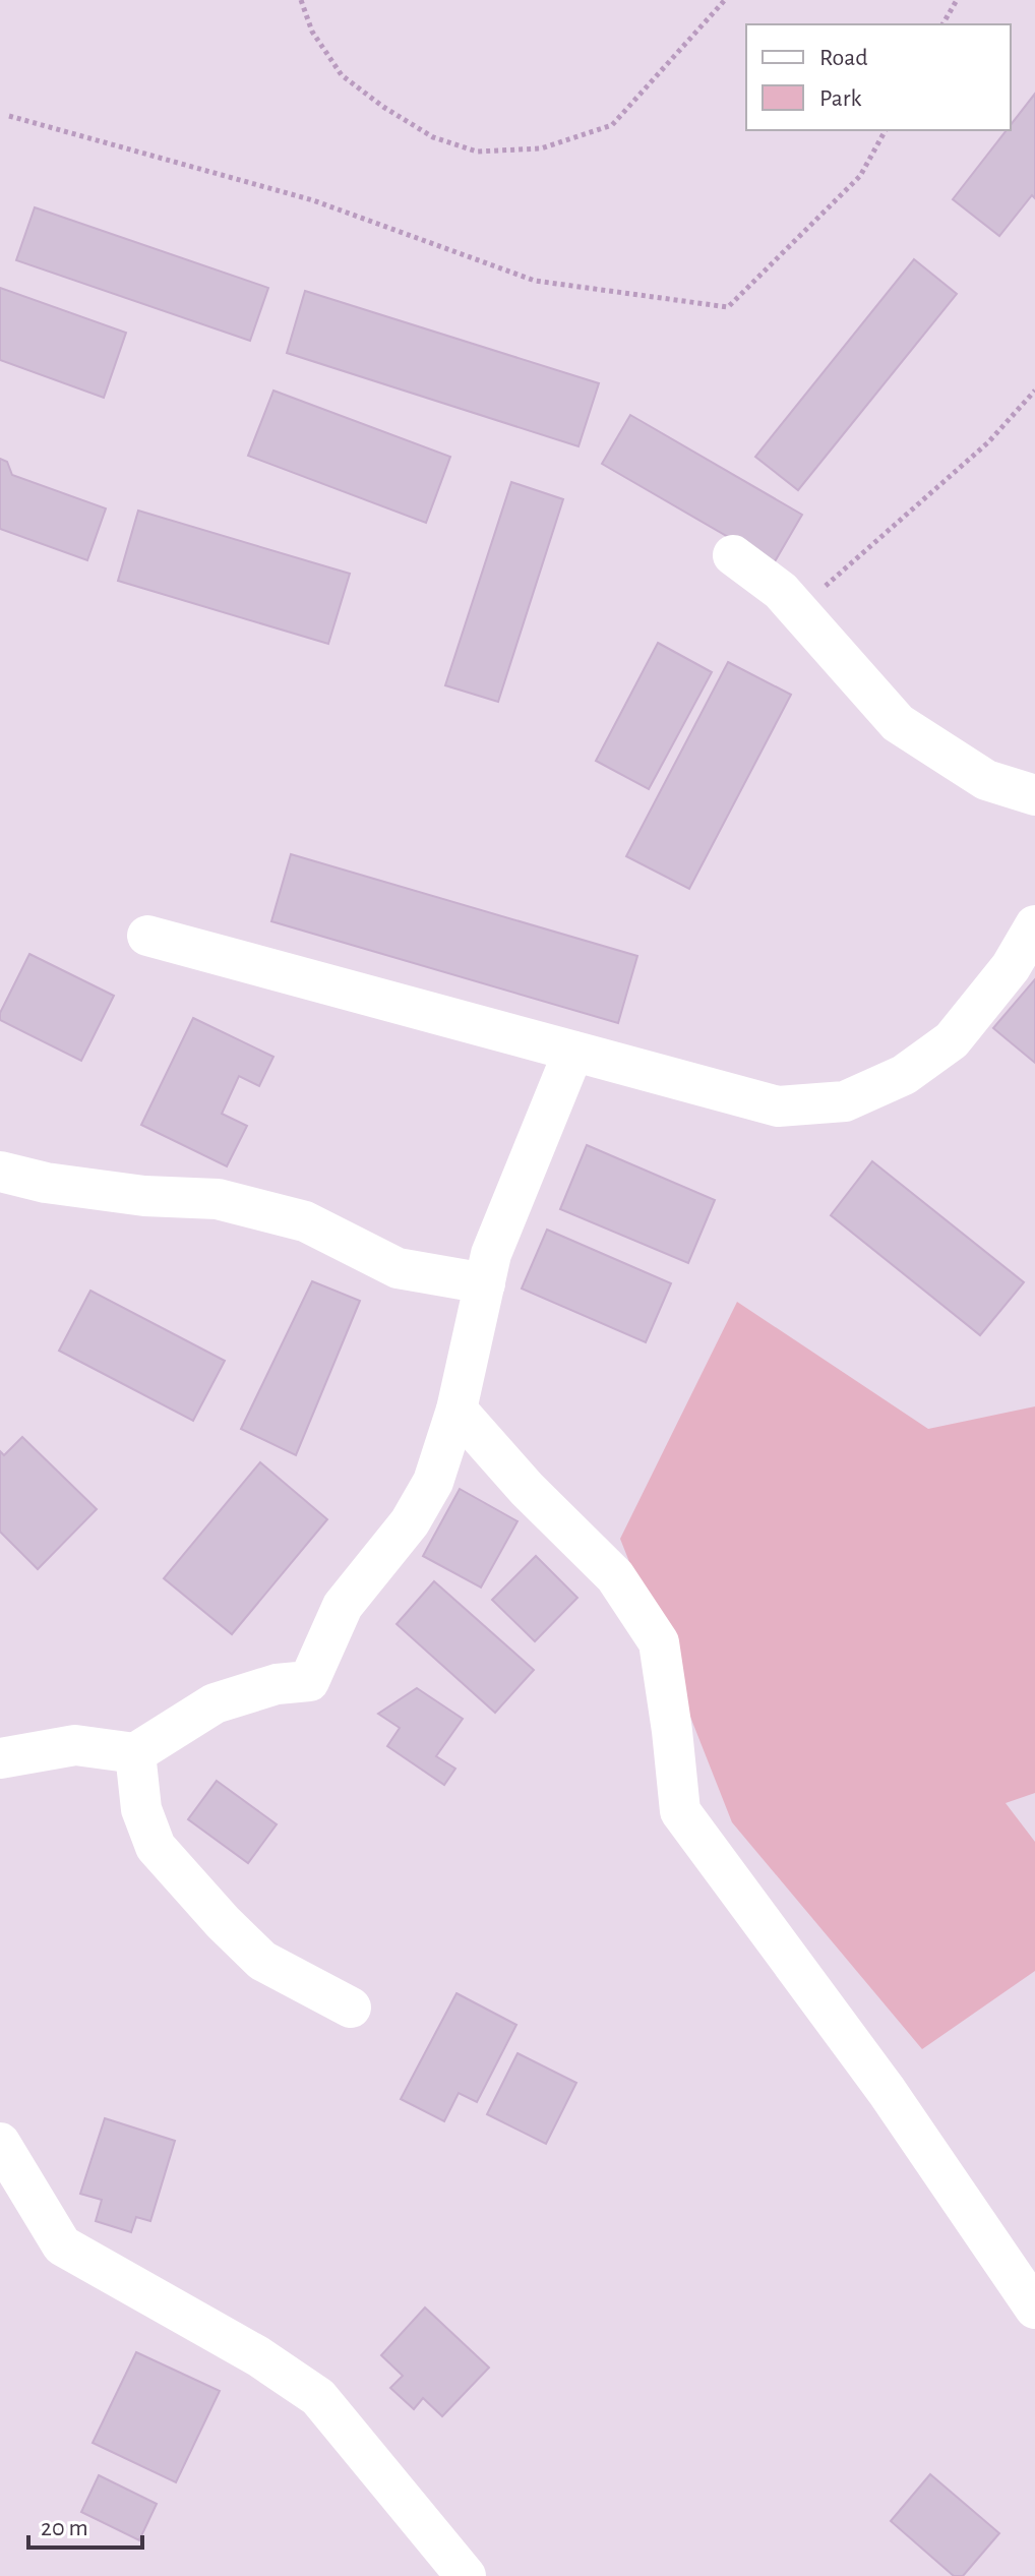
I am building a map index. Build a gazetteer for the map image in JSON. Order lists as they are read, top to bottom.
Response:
{
  "legend": ["Road", "Park"],
  "scale_bar": "20 m"
}
